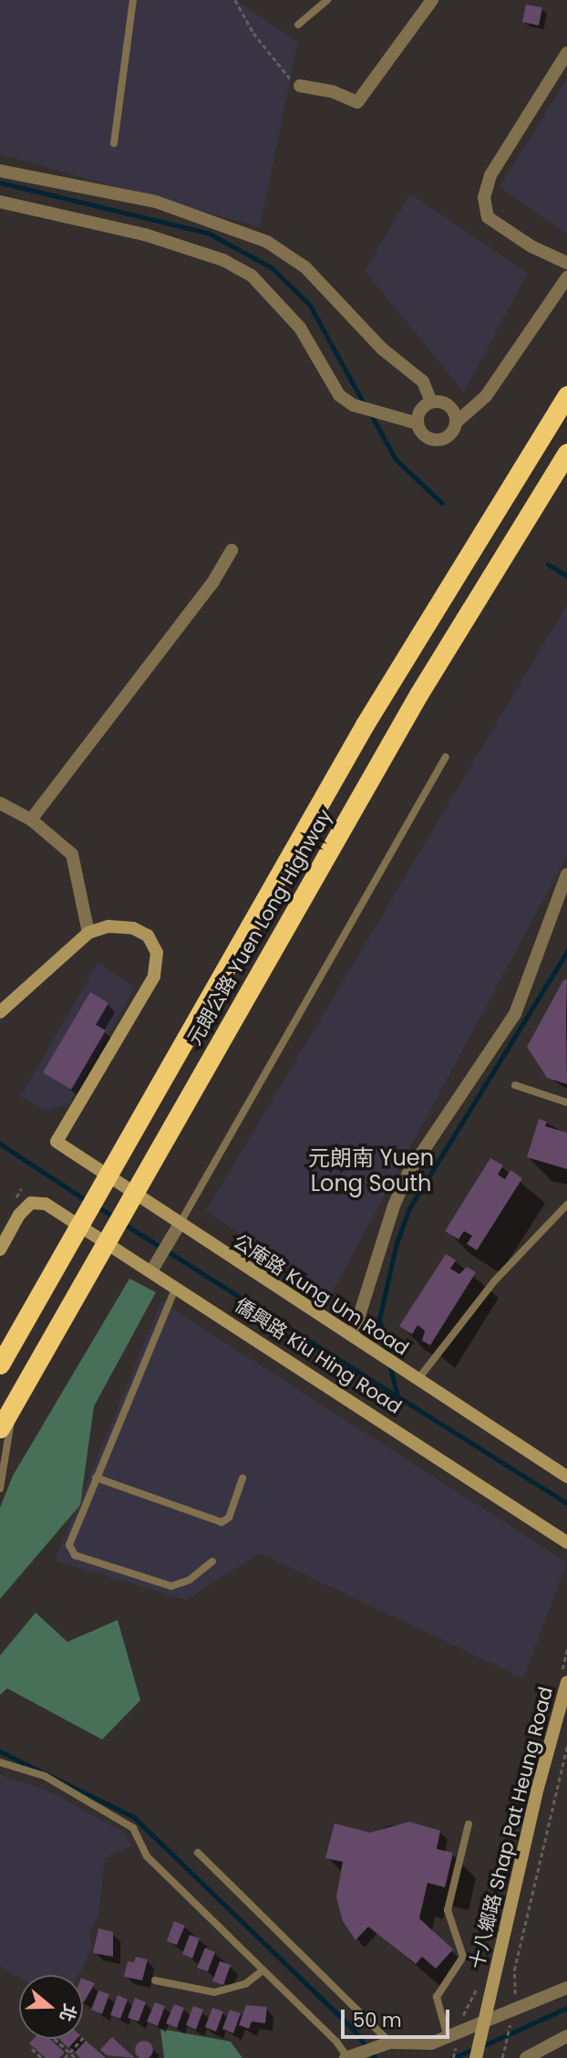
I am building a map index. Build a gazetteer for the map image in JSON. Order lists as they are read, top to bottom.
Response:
{
  "streets": {
    "highway": ["元朗公路 Yuen Long Highway"],
    "street": ["公庵路 Kung Um Road", "僑興路 Kiu Hing Road", "十八鄉路 Shap Pat Heung Road"]
  },
  "districts": ["元朗南 Yuen Long South"],
  "scale_bar": "50 m",
  "north": "right"
}
